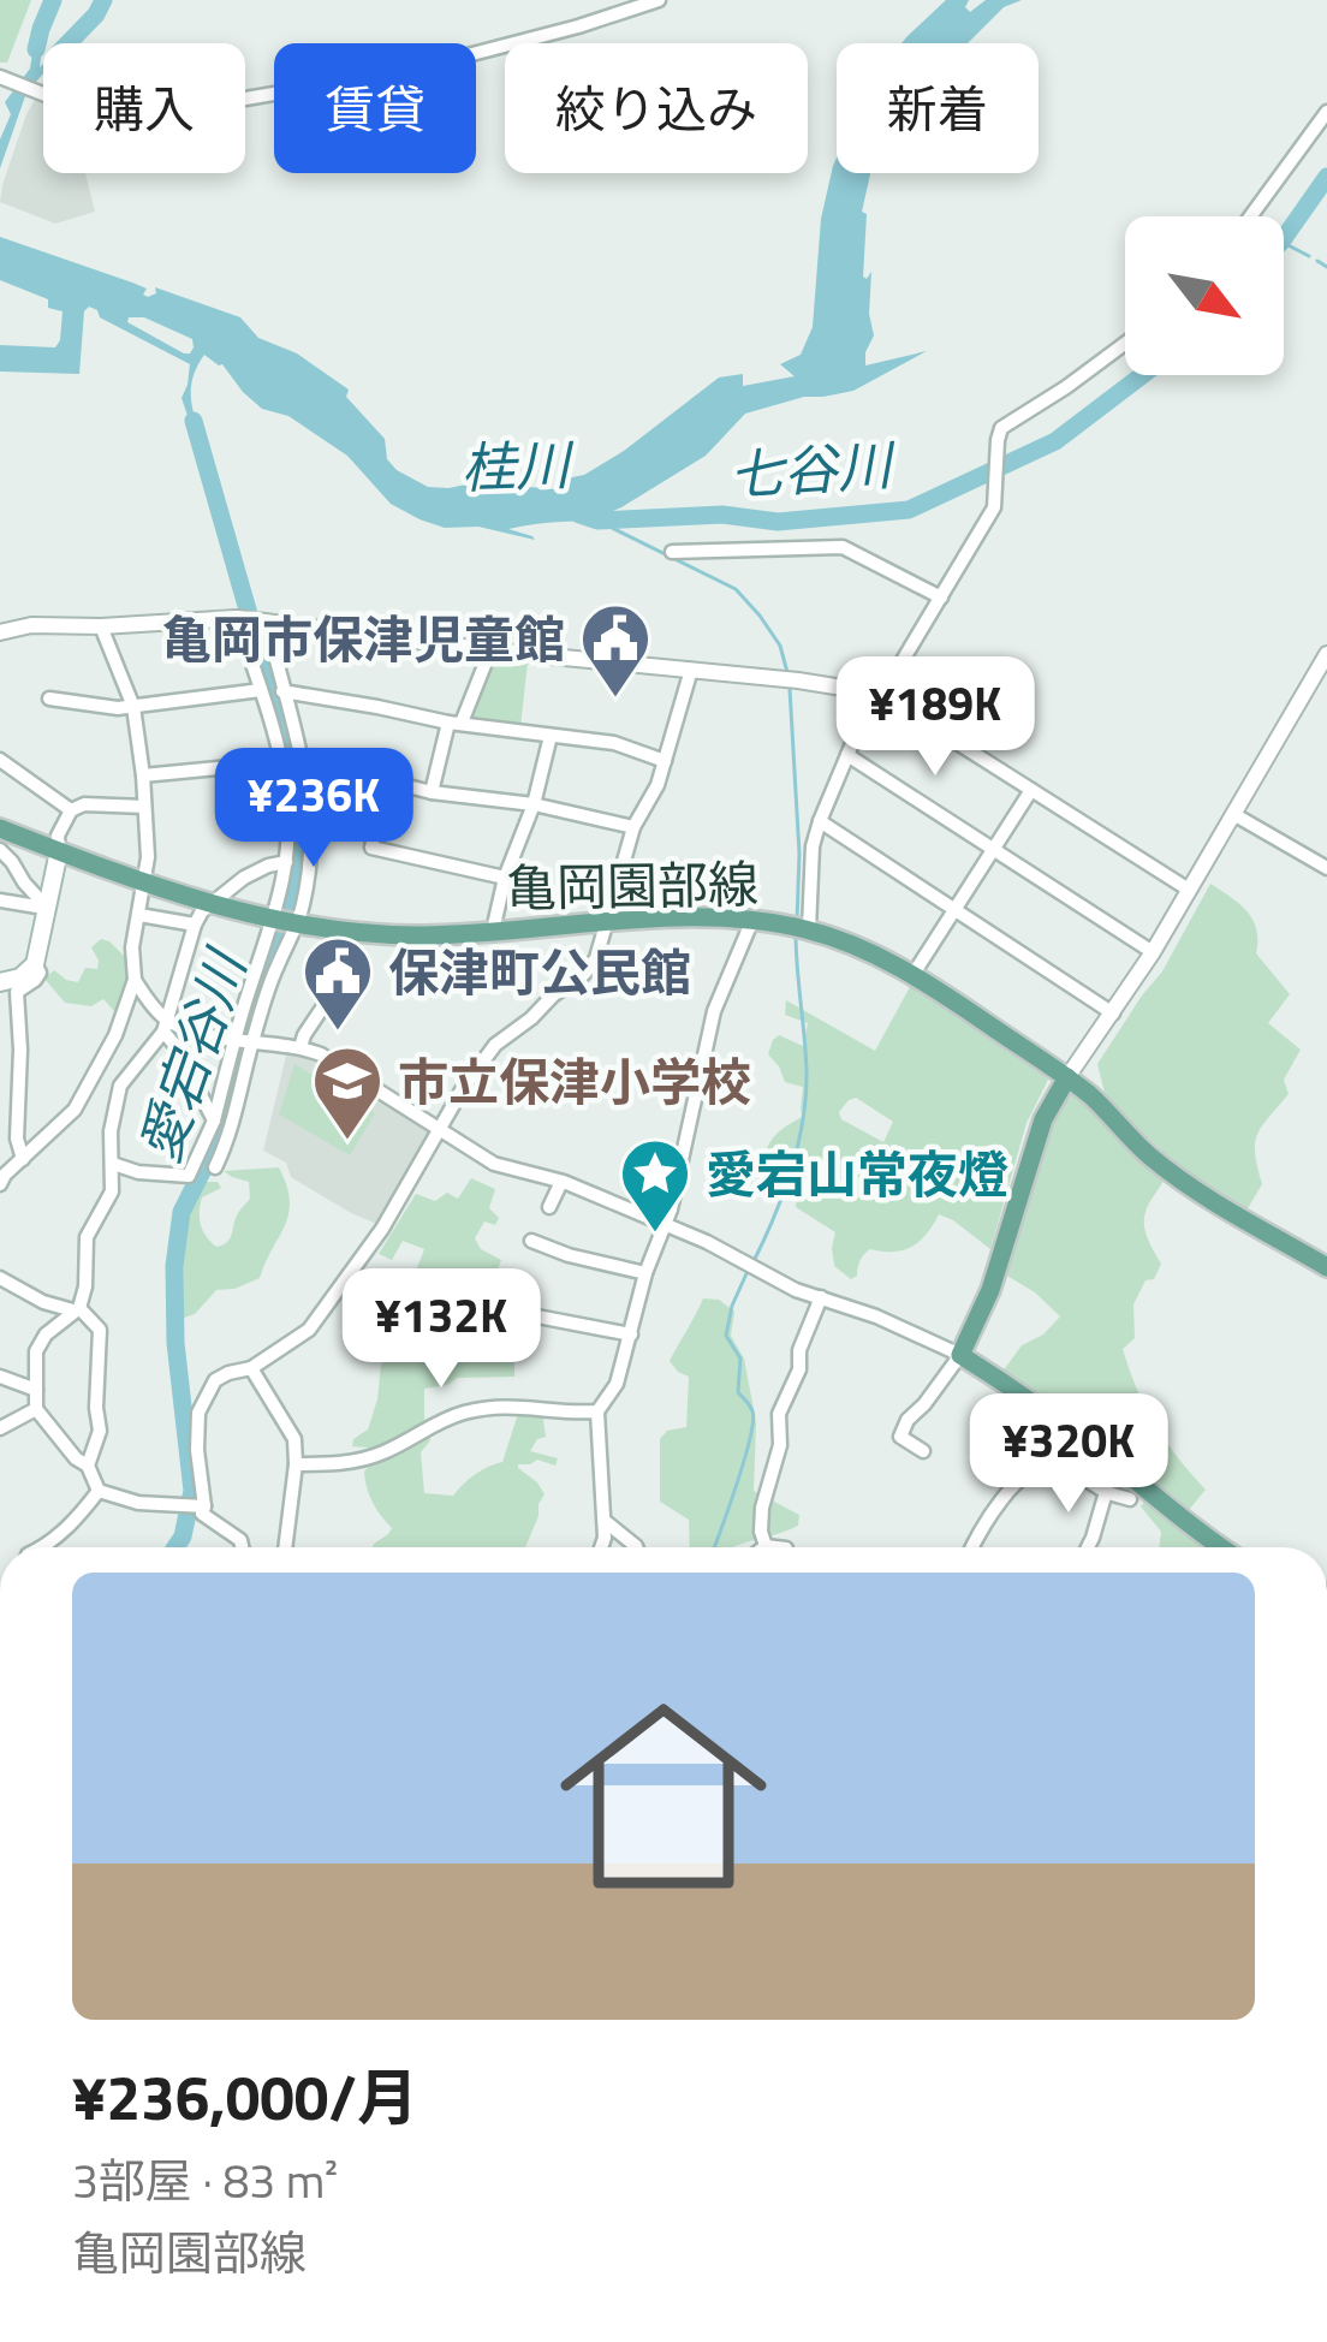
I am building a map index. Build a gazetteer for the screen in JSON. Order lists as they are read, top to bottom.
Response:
{
  "streets": {
    "main road": ["亀岡園部線"]
  },
  "water": ["桂川", "七谷川", "愛宕谷川"],
  "places": {
    "public building": ["亀岡市保津児童館", "保津町公民館"],
    "school or university": ["市立保津小学校"],
    "place": ["愛宕山常夜燈"]
  },
  "north": "bottom right",
  "page": {
    "chip": [
      "購入",
      "賃貸",
      "絞り込み",
      "新着"
    ],
    "price": [
      "¥189K",
      "¥236K",
      "¥132K",
      "¥320K"
    ],
    "list": [
      {
        "name": "¥236,000/月",
        "note": "3部屋 · 83 m² · 亀岡園部線"
      }
    ]
  }
}
